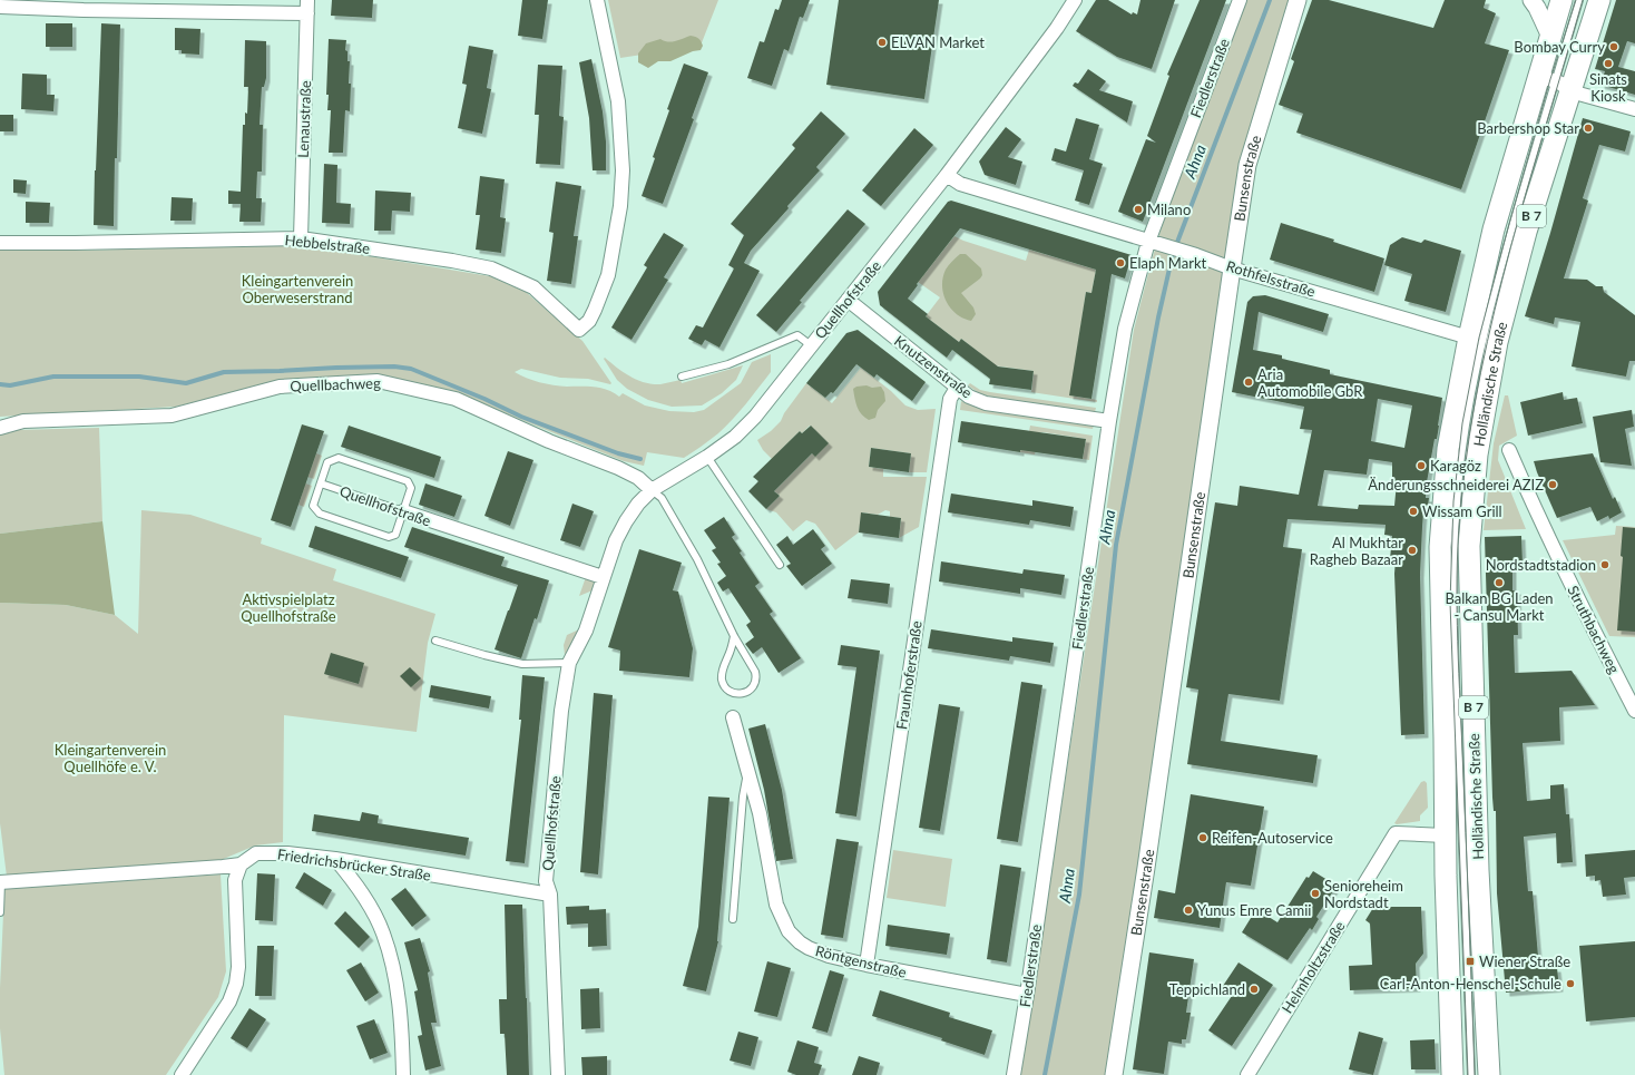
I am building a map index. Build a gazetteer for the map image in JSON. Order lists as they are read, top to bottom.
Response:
{
  "streets": {
    "main road": ["B 7", "Holländische Straße"],
    "street": [
      "Fiedlerstraße",
      "Lenaustraße",
      "Bunsenstraße",
      "Hebbelstraße",
      "Rothfelsstraße",
      "Quellhofstraße",
      "Knutzenstraße",
      "Quellbachweg",
      "Struthbachweg",
      "Fraunhoferstraße",
      "Friedrichsbrücker Straße",
      "Röntgenstraße",
      "Helmholtzstraße"
    ]
  },
  "crossings": [
    ["Fiedlerstraße", "Rothfelsstraße"],
    ["Fiedlerstraße", "Knutzenstraße"],
    ["Fiedlerstraße", "Röntgenstraße"],
    ["Lenaustraße", "Hebbelstraße"],
    ["Bunsenstraße", "Rothfelsstraße"],
    ["Rothfelsstraße", "Quellhofstraße"],
    ["Rothfelsstraße", "Holländische Straße"],
    ["Quellhofstraße", "Knutzenstraße"],
    ["Quellhofstraße", "Quellbachweg"],
    ["Quellhofstraße", "Friedrichsbrücker Straße"],
    ["Knutzenstraße", "Fraunhoferstraße"],
    ["Holländische Straße", "Helmholtzstraße"],
    ["Fraunhoferstraße", "Röntgenstraße"]
  ],
  "water": ["Ahna"],
  "parks": ["Kleingartenverein Oberweserstrand", "Aktivspielplatz Quellhofstraße", "Kleingartenverein Quellhöfe e. V."],
  "places": {
    "other": [
      "ELVAN Market",
      "Bombay Curry",
      "Sinats Kiosk",
      "Barbershop Star",
      "Milano",
      "Elaph Markt",
      "Aria Automobile GbR",
      "Karagöz",
      "Änderungsschneiderei AZIZ",
      "Wissam Grill",
      "Al Mukhtar Ragheb Bazaar",
      "Nordstadtstadion",
      "Balkan BG Laden - Cansu Markt",
      "Reifen-Autoservice",
      "Senioreheim Nordstadt",
      "Yunus Emre Camii",
      "Carl-Anton-Henschel-Schule",
      "Teppichland"
    ],
    "transit": ["Wiener Straße"]
  }
}
